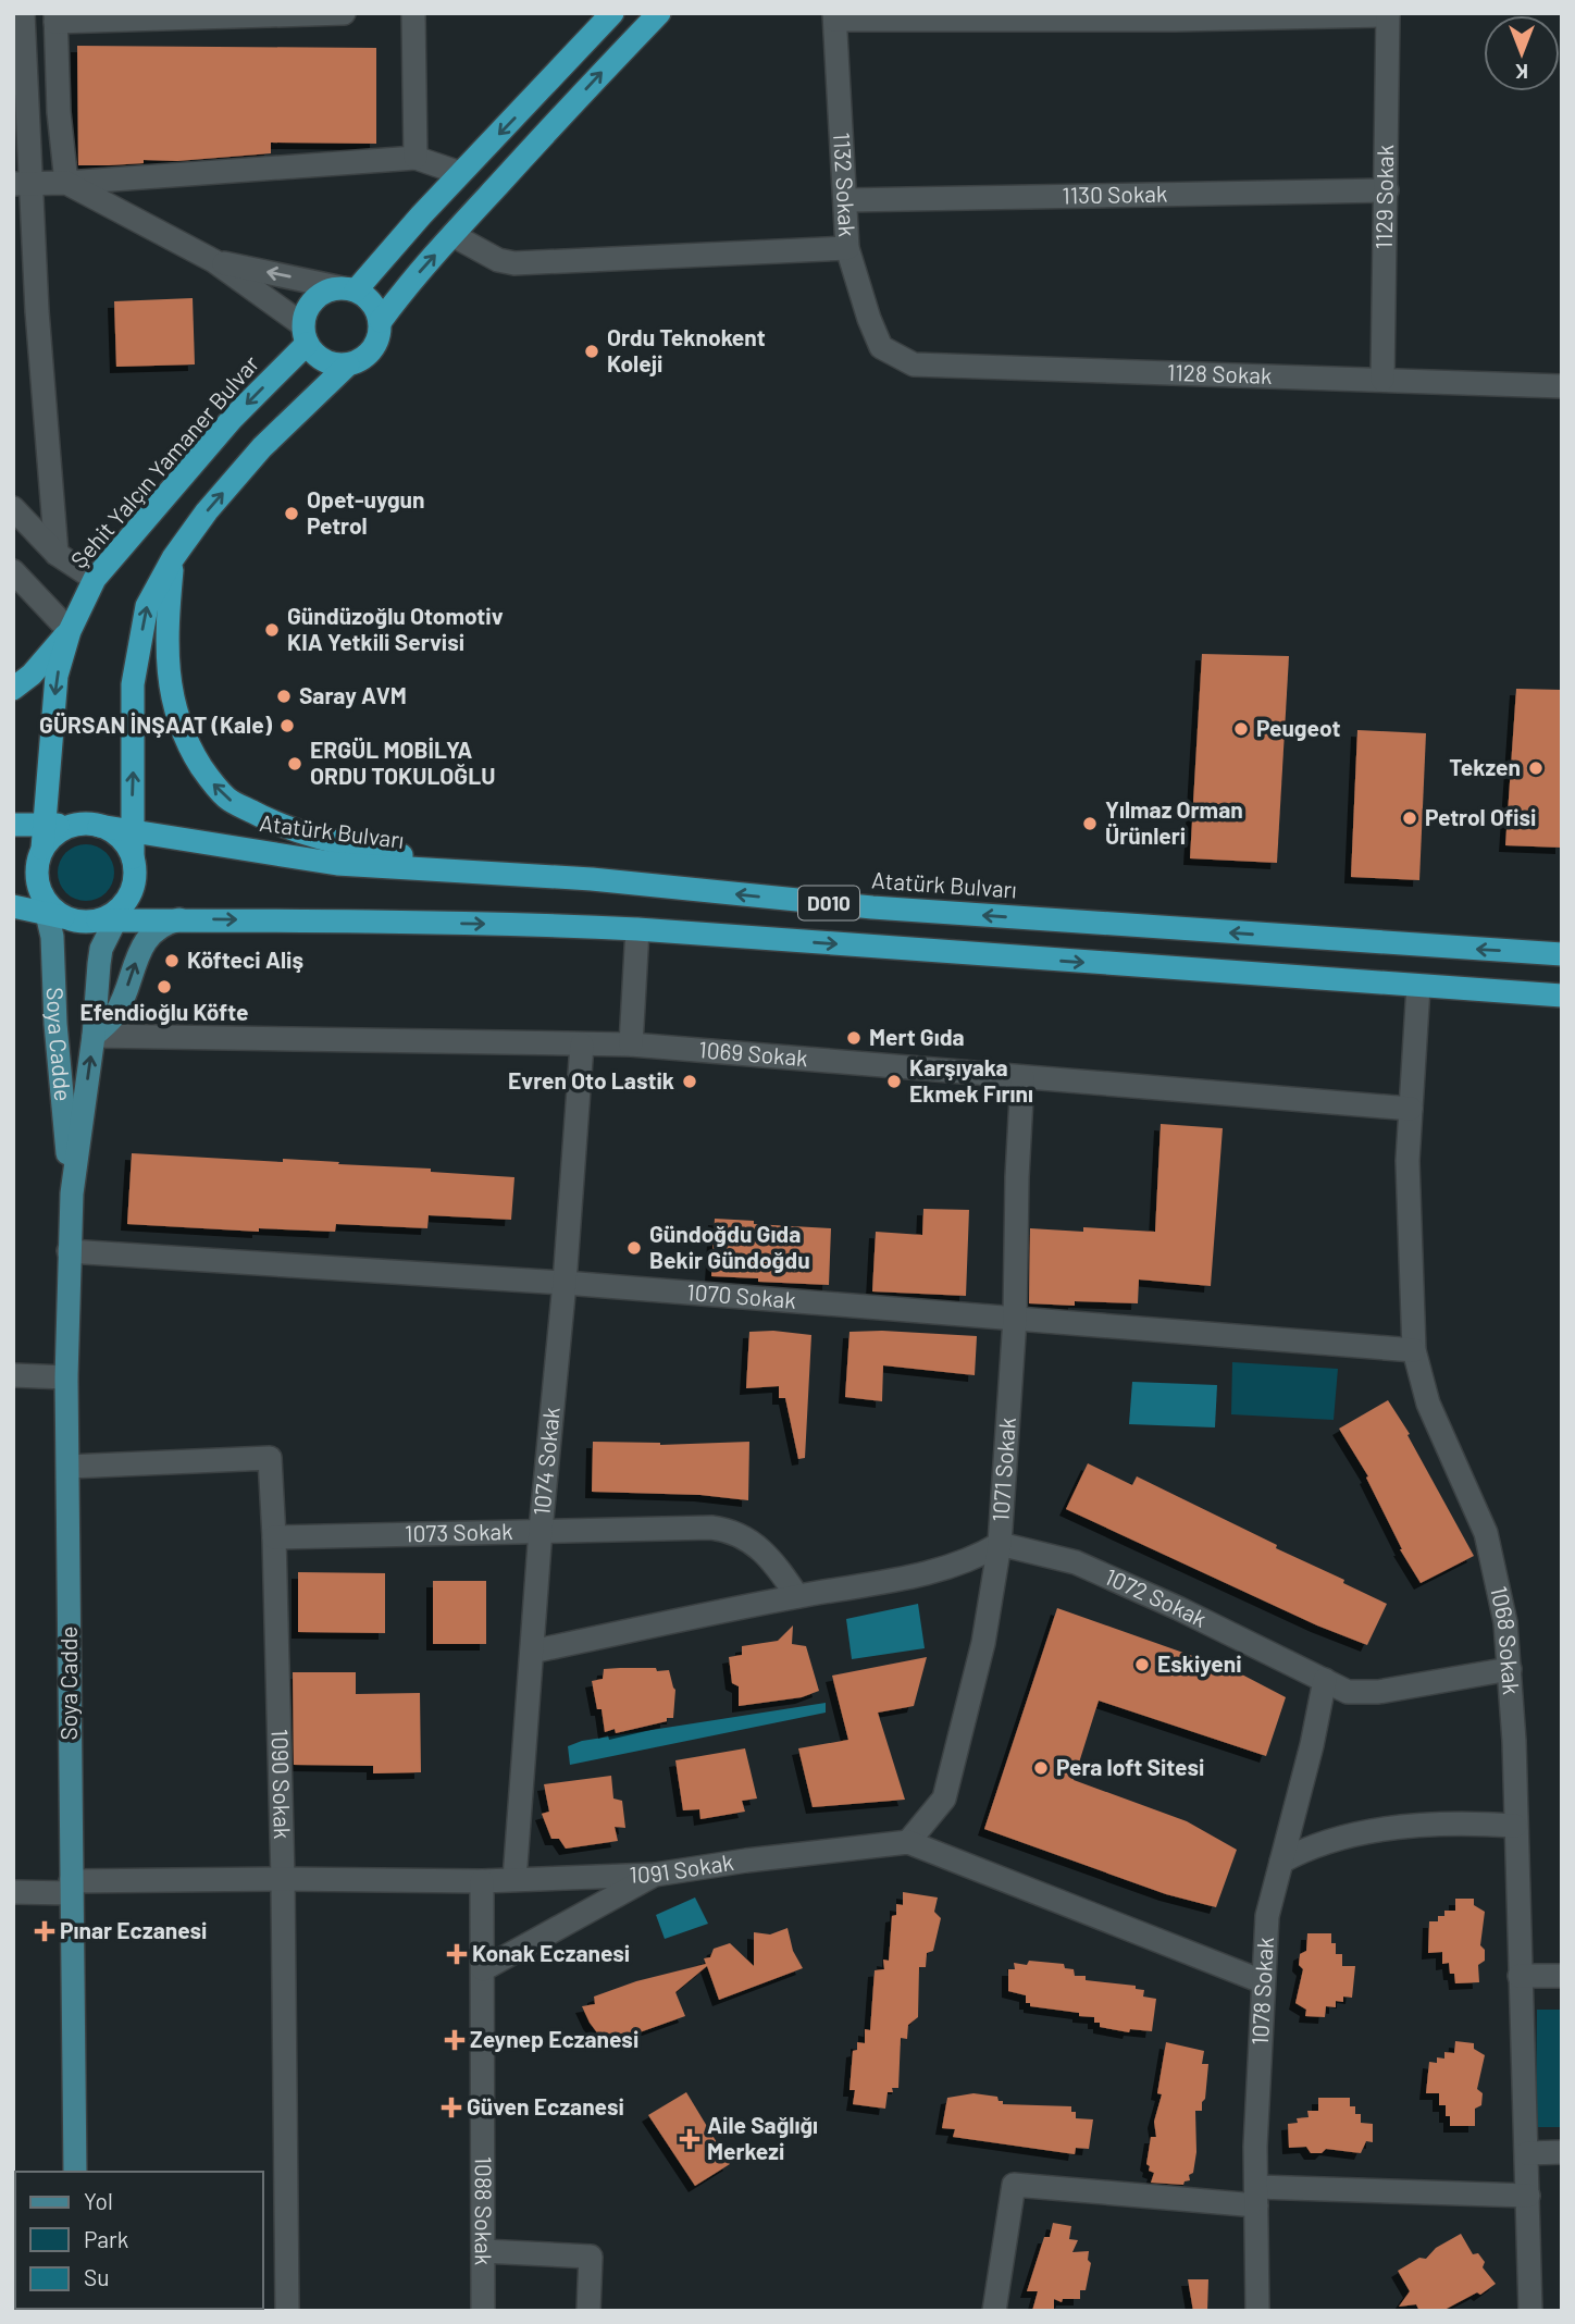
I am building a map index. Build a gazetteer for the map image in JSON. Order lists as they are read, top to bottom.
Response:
{
  "streets": {
    "highway": ["Şehit Yalçın Yamaner Bulvar", "Atatürk Bulvarı", "D010"],
    "main road": ["Soya Cadde"],
    "street": [
      "1132 Sokak",
      "1130 Sokak",
      "1129 Sokak",
      "1128 Sokak",
      "1069 Sokak",
      "1070 Sokak",
      "1074 Sokak",
      "1071 Sokak",
      "1073 Sokak",
      "1072 Sokak",
      "1068 Sokak",
      "1090 Sokak",
      "1091 Sokak",
      "1078 Sokak",
      "1088 Sokak"
    ]
  },
  "crossings": [
    ["1132 Sokak", "1130 Sokak"],
    ["1132 Sokak", "1128 Sokak"],
    ["1130 Sokak", "1129 Sokak"],
    ["1129 Sokak", "1128 Sokak"],
    ["Şehit Yalçın Yamaner Bulvar", "Atatürk Bulvarı"],
    ["Şehit Yalçın Yamaner Bulvar", "D010"],
    ["Şehit Yalçın Yamaner Bulvar", "Soya Cadde"],
    ["Atatürk Bulvarı", "D010"],
    ["Atatürk Bulvarı", "Soya Cadde"],
    ["D010", "Soya Cadde"],
    ["D010", "1068 Sokak"],
    ["Soya Cadde", "1069 Sokak"],
    ["Soya Cadde", "1070 Sokak"],
    ["Soya Cadde", "1090 Sokak"],
    ["Soya Cadde", "1091 Sokak"],
    ["1069 Sokak", "1074 Sokak"],
    ["1069 Sokak", "1071 Sokak"],
    ["1069 Sokak", "1068 Sokak"],
    ["1070 Sokak", "1074 Sokak"],
    ["1070 Sokak", "1071 Sokak"],
    ["1070 Sokak", "1068 Sokak"],
    ["1074 Sokak", "1073 Sokak"],
    ["1074 Sokak", "1091 Sokak"],
    ["1071 Sokak", "1072 Sokak"],
    ["1071 Sokak", "1091 Sokak"],
    ["1073 Sokak", "1090 Sokak"],
    ["1072 Sokak", "1068 Sokak"],
    ["1072 Sokak", "1078 Sokak"],
    ["1090 Sokak", "1091 Sokak"],
    ["1091 Sokak", "1078 Sokak"],
    ["1091 Sokak", "1088 Sokak"]
  ],
  "places": {
    "other": [
      "Ordu Teknokent Koleji",
      "Opet-uygun Petrol",
      "Gündüzoğlu Otomotiv KIA Yetkili Servisi",
      "Saray AVM",
      "GÜRSAN İNŞAAT (Kale)",
      "Peugeot",
      "ERGÜL MOBİLYA ORDU TOKULOĞLU",
      "Tekzen",
      "Petrol Ofisi",
      "Yılmaz Orman Ürünleri",
      "Köfteci Aliş",
      "Efendioğlu Köfte",
      "Mert Gıda",
      "Evren Oto Lastik",
      "Karşıyaka Ekmek Fırını",
      "Gündoğdu Gıda Bekir Gündoğdu",
      "Eskiyeni",
      "Pera loft Sitesi"
    ],
    "health": [
      "Pınar Eczanesi",
      "Konak Eczanesi",
      "Zeynep Eczanesi",
      "Güven Eczanesi",
      "Aile Sağlığı Merkezi"
    ]
  },
  "legend": ["Yol", "Park", "Su"],
  "north": "bottom"
}
